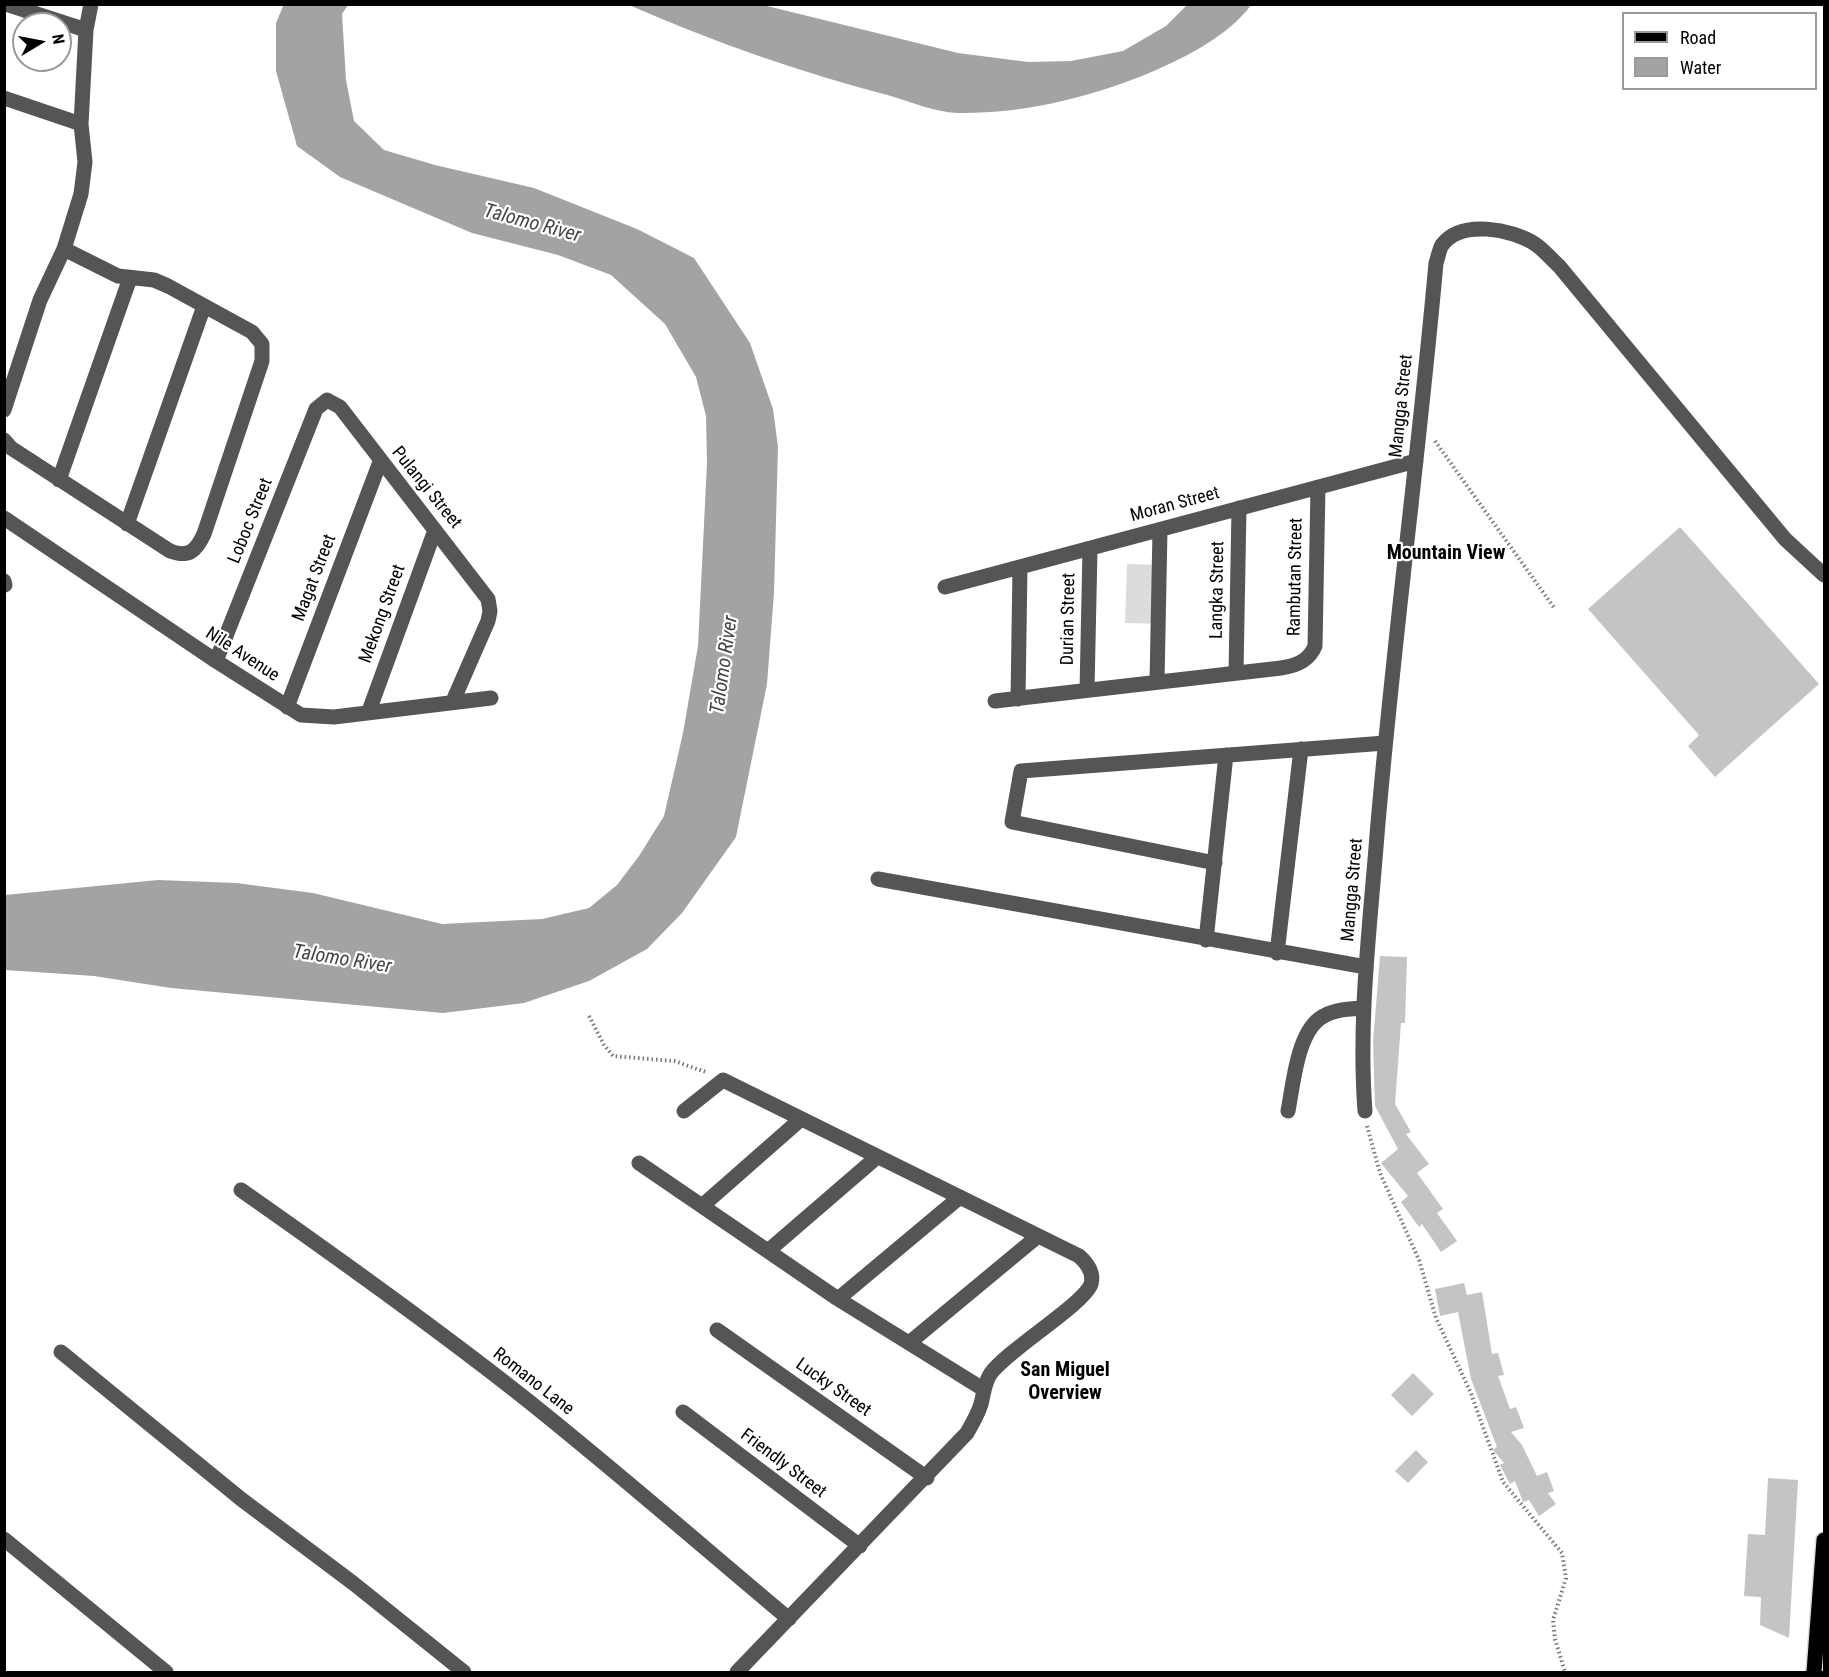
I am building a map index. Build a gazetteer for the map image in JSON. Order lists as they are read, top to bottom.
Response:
{
  "streets": {
    "street": [
      "Mangga Street",
      "Pulangi Street",
      "Moran Street",
      "Loboc Street",
      "Rambutan Street",
      "Magat Street",
      "Langka Street",
      "Mekong Street",
      "Durian Street",
      "Nile Avenue",
      "Romano Lane",
      "Lucky Street",
      "Friendly Street"
    ]
  },
  "crossings": [
    ["Mangga Street", "Moran Street"],
    ["Pulangi Street", "Loboc Street"],
    ["Pulangi Street", "Magat Street"],
    ["Pulangi Street", "Mekong Street"],
    ["Pulangi Street", "Nile Avenue"],
    ["Moran Street", "Rambutan Street"],
    ["Moran Street", "Langka Street"],
    ["Moran Street", "Durian Street"],
    ["Loboc Street", "Nile Avenue"],
    ["Rambutan Street", "Langka Street"],
    ["Magat Street", "Nile Avenue"],
    ["Mekong Street", "Nile Avenue"]
  ],
  "districts": ["Mountain View", "San Miguel Overview"],
  "water": ["Talomo River"],
  "legend": ["Road", "Water"],
  "north": "right"
}
